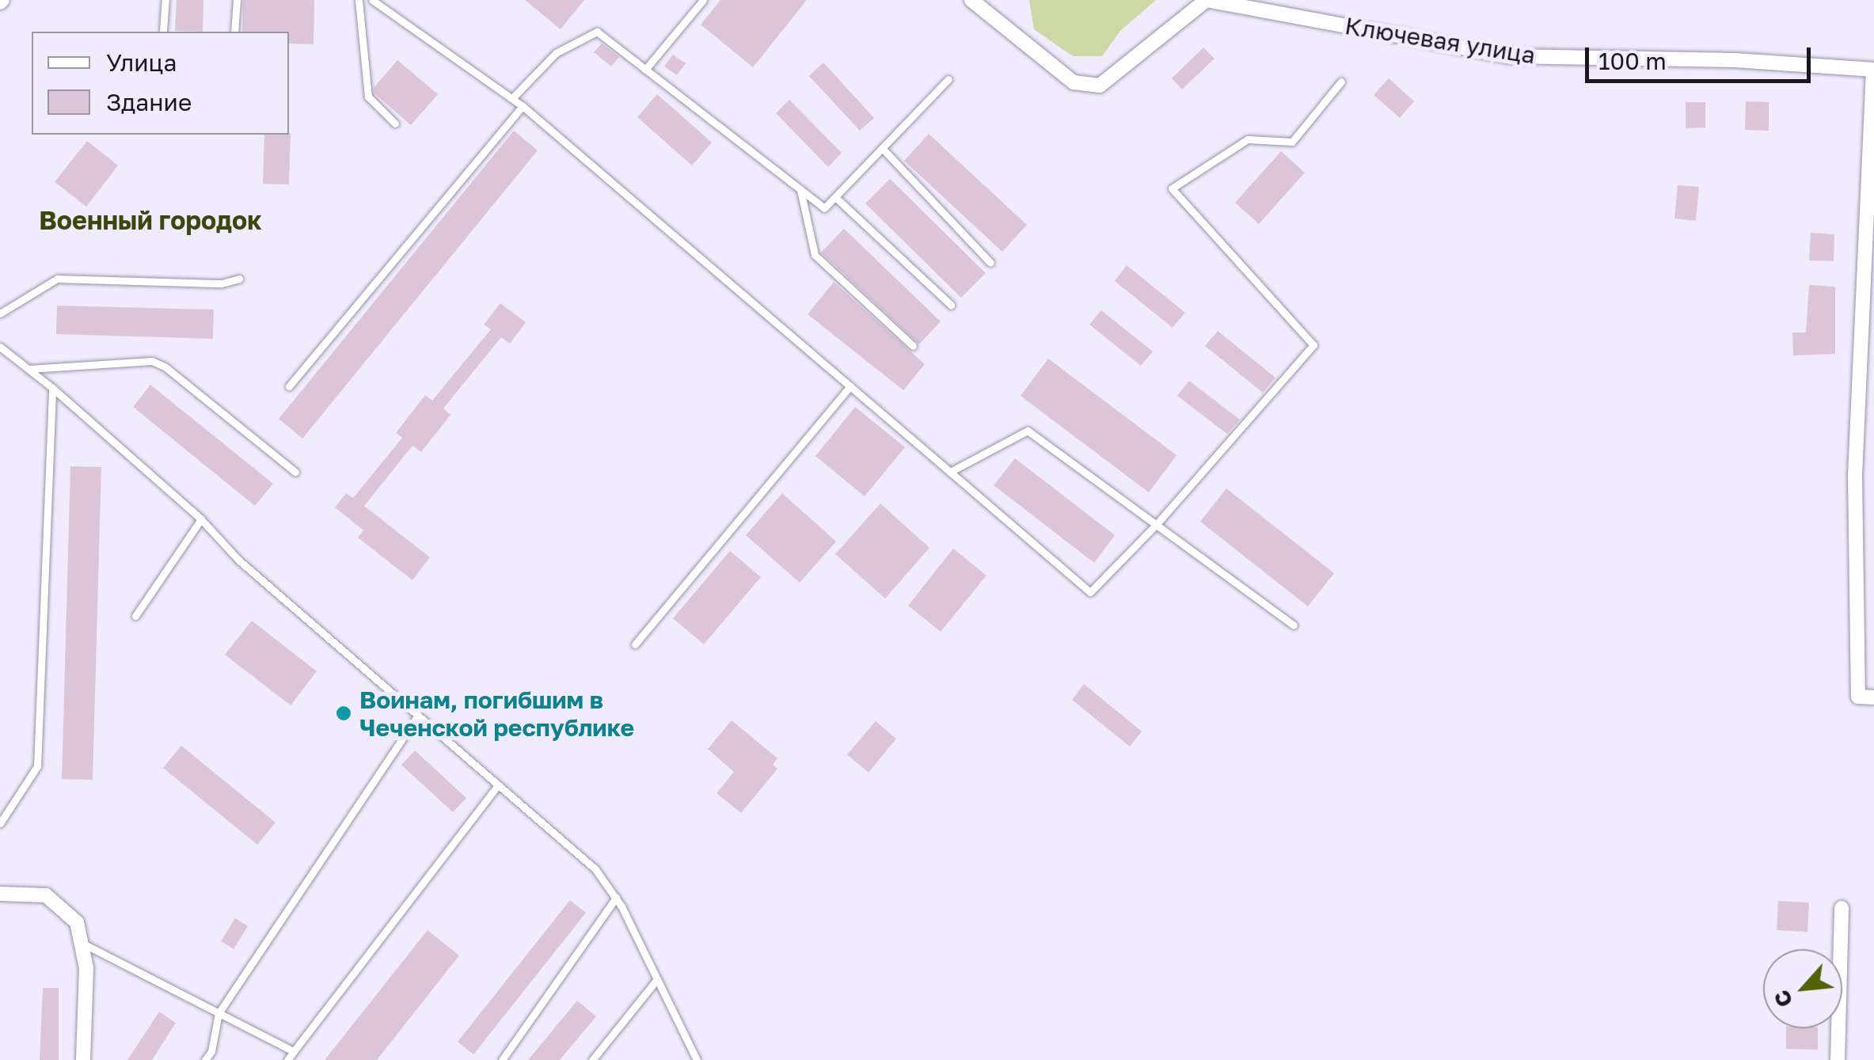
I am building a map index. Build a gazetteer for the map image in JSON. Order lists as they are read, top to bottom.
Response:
{
  "streets": {
    "street": ["Ключевая улица"]
  },
  "districts": ["Военный городок"],
  "places": ["Воинам, погибшим в Чеченской республике"],
  "legend": ["Улица", "Здание"],
  "scale_bar": "100 m",
  "north": "bottom left"
}
